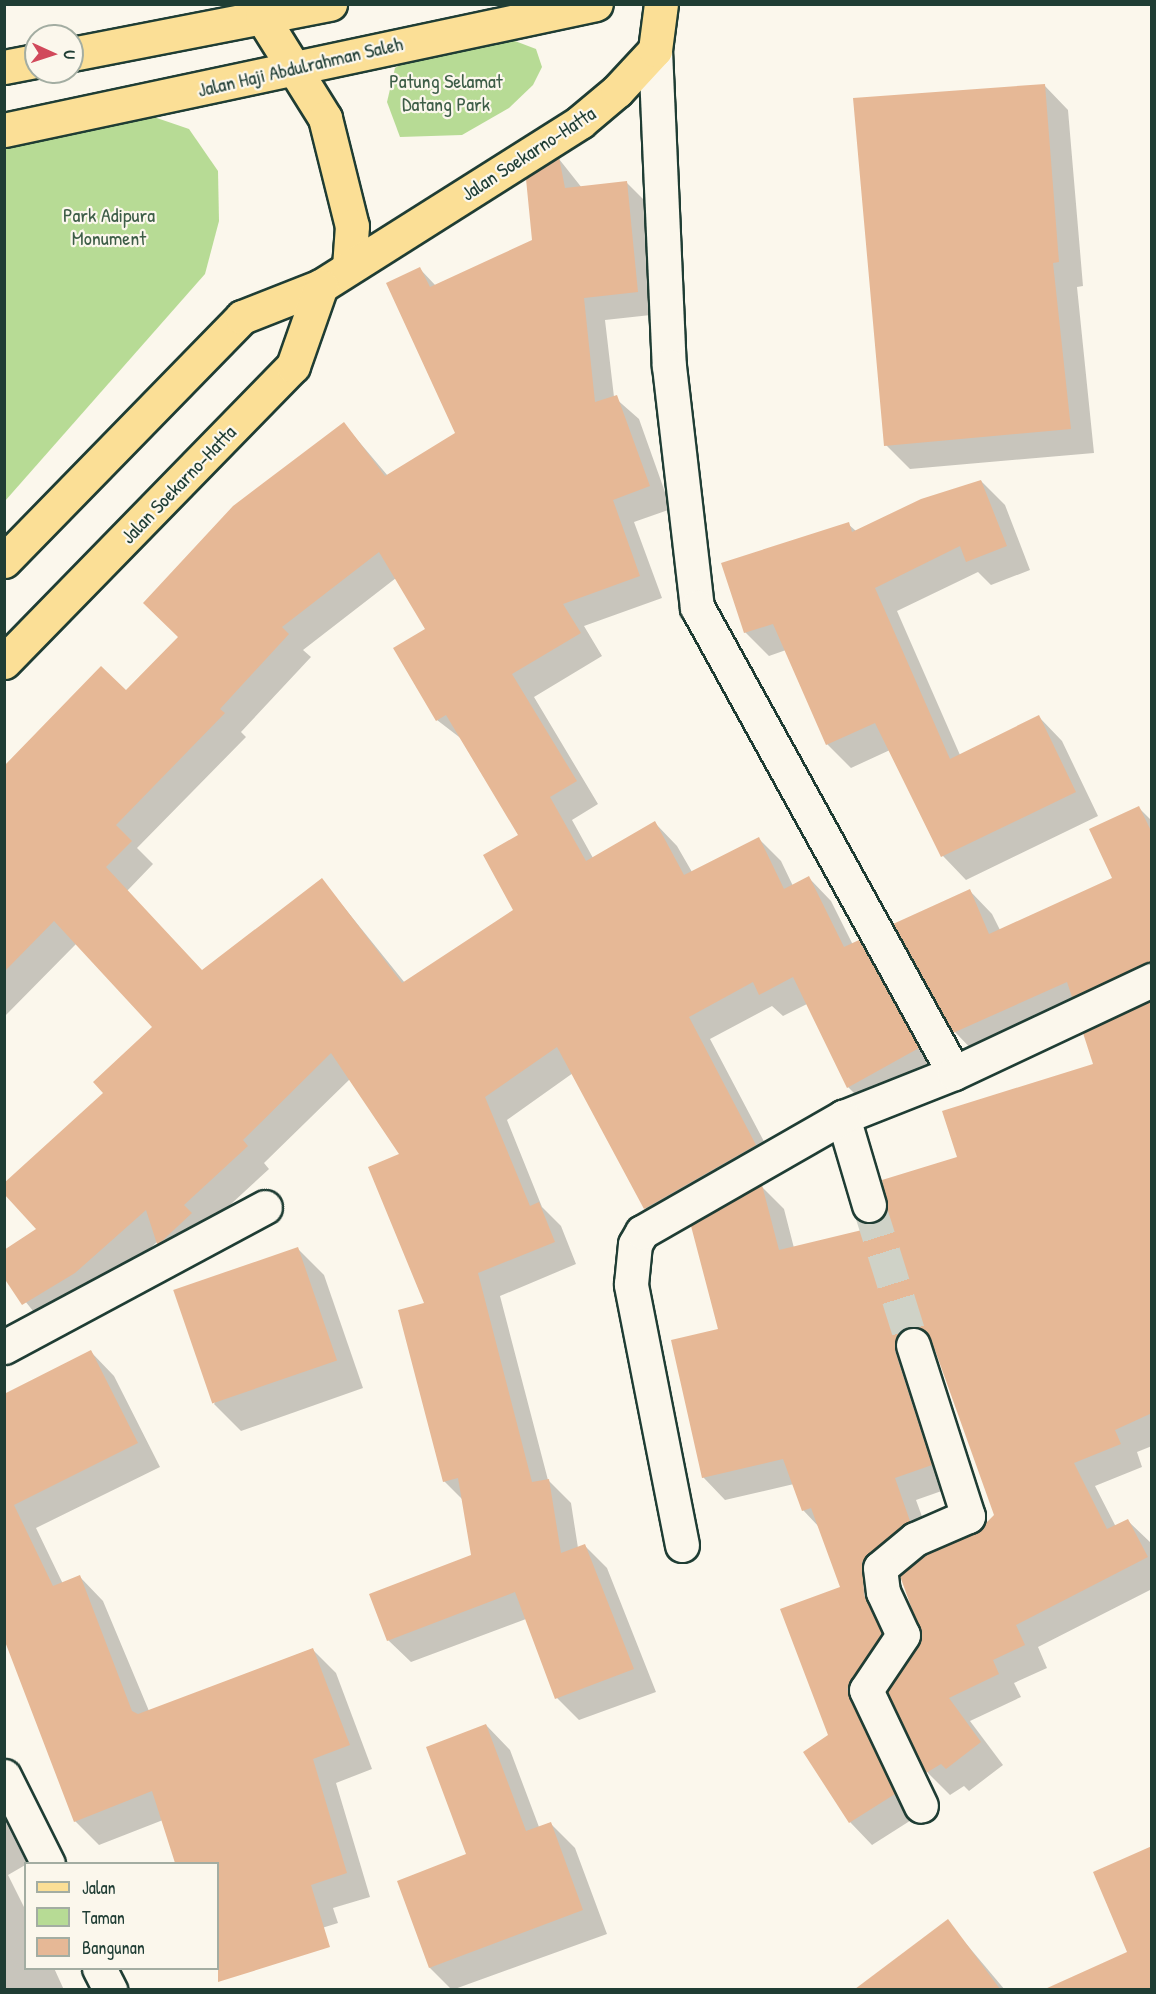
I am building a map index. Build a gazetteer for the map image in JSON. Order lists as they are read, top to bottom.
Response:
{
  "streets": {
    "main road": ["Jalan Haji Abdulrahman Saleh", "Jalan Soekarno-Hatta"]
  },
  "parks": ["Patung Selamat Datang Park", "Park Adipura Monument"],
  "legend": ["Jalan", "Taman", "Bangunan"],
  "north": "right"
}
